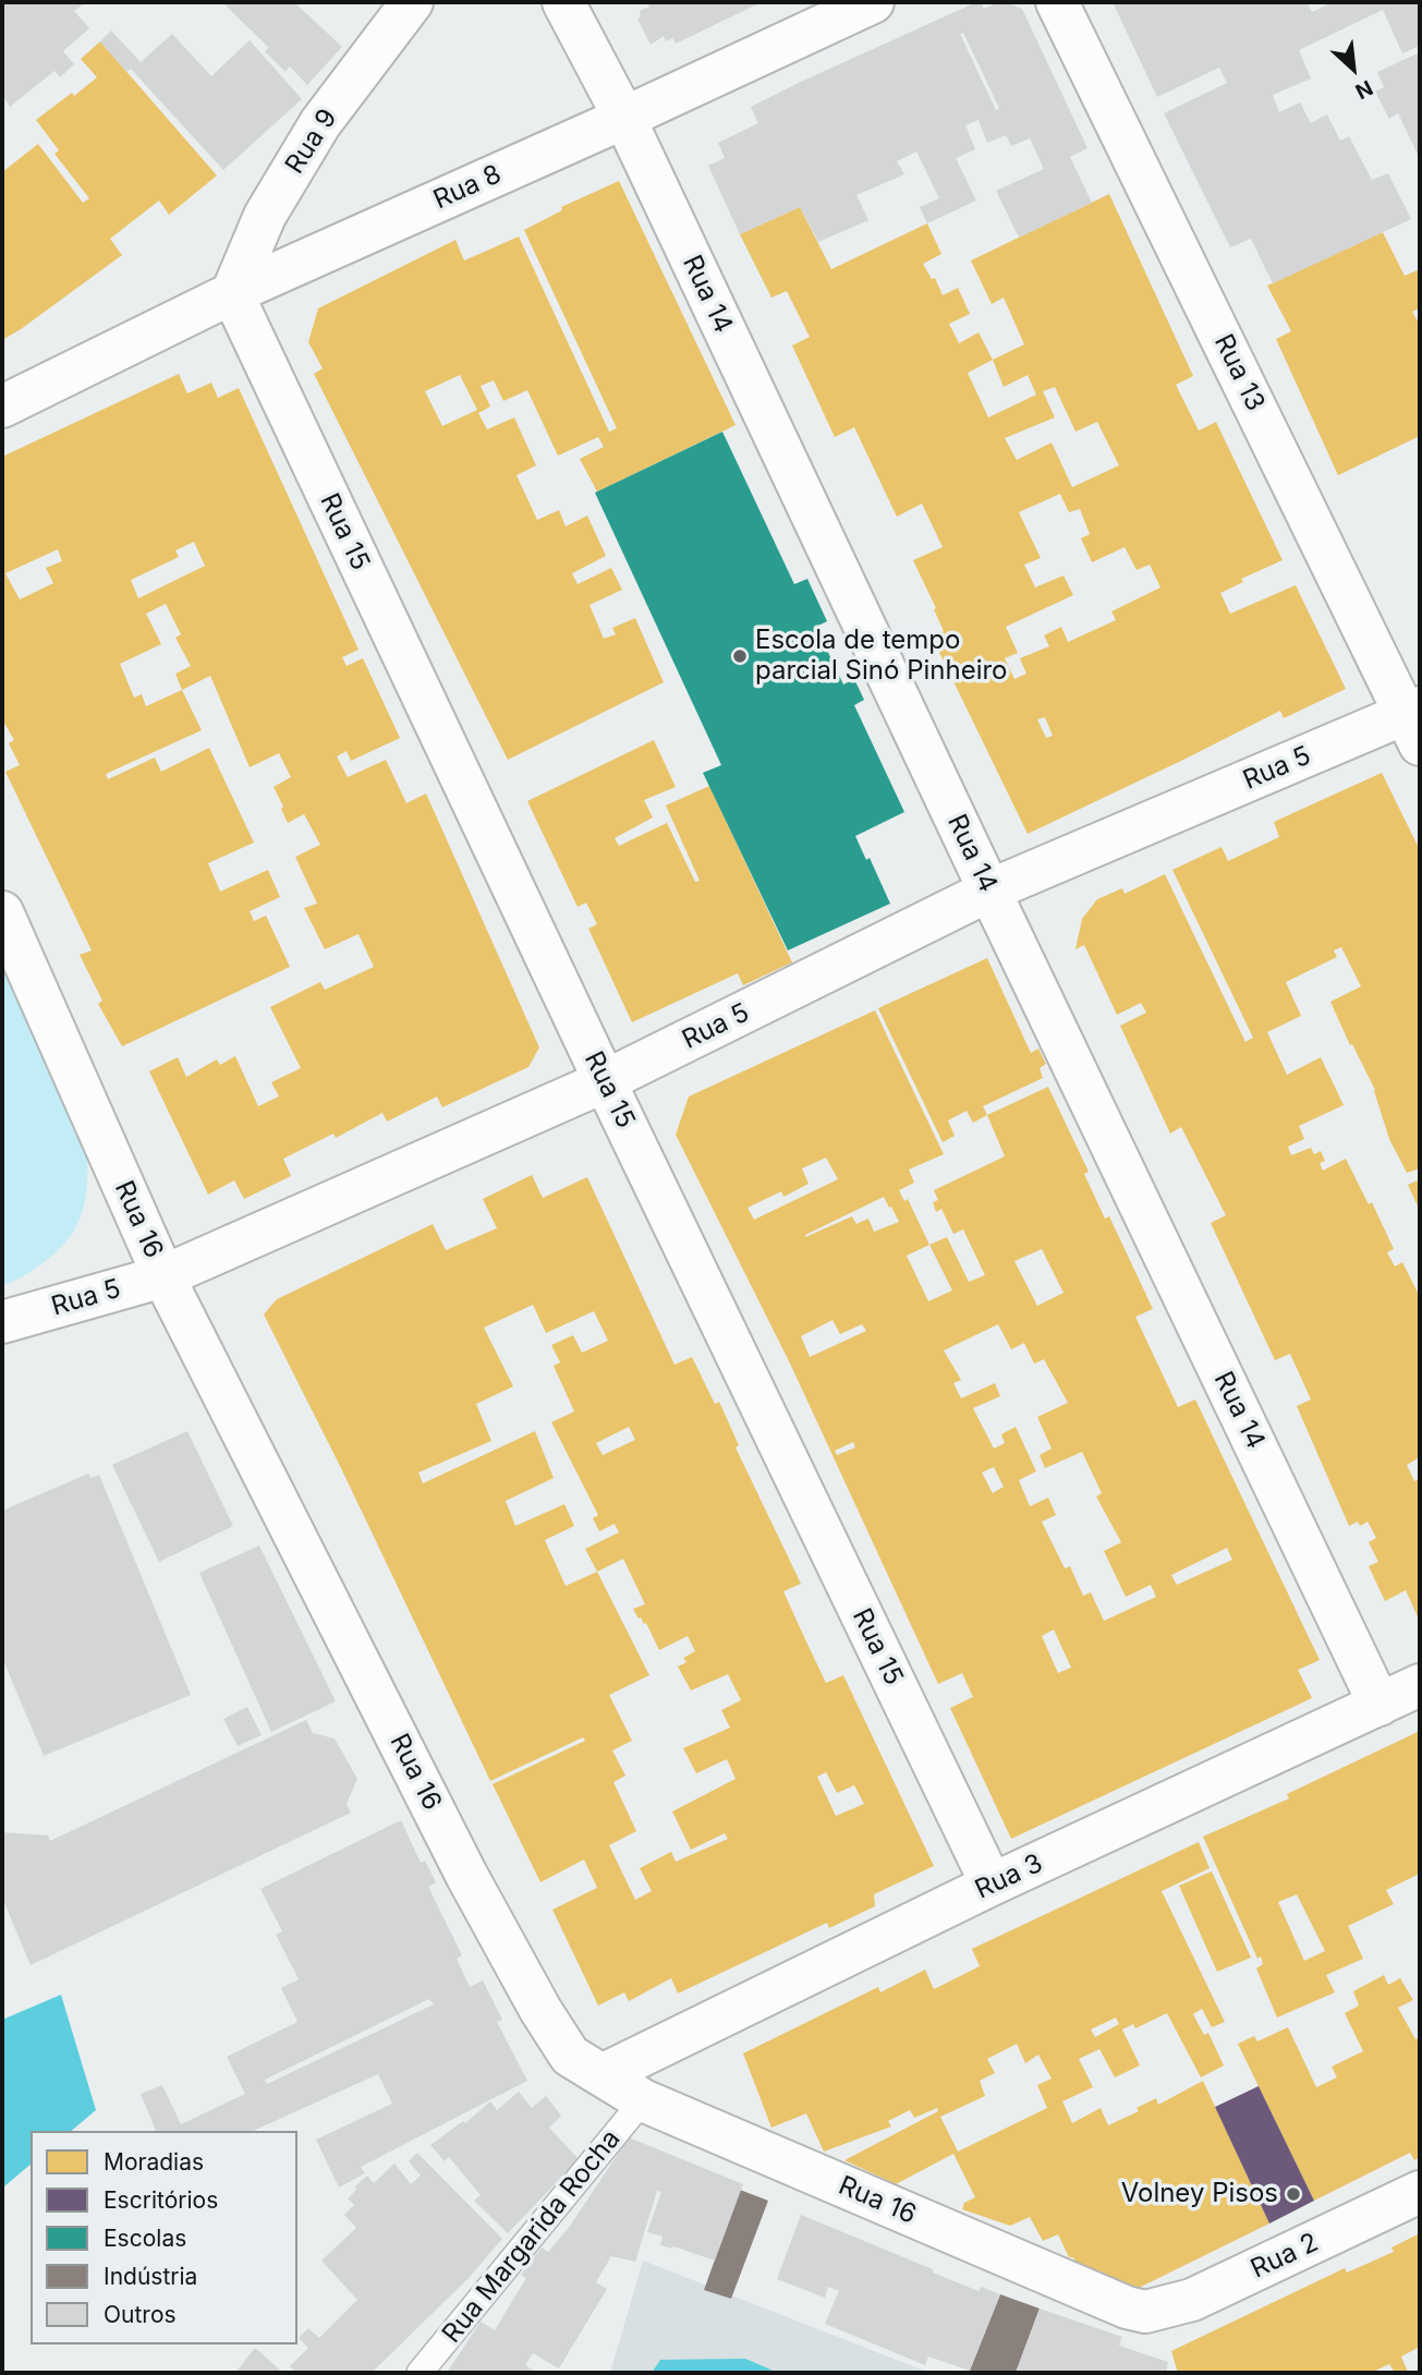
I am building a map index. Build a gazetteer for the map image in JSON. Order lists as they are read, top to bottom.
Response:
{
  "streets": {
    "street": [
      "Rua 9",
      "Rua 8",
      "Rua 14",
      "Rua 13",
      "Rua 15",
      "Rua 5",
      "Rua 16",
      "Rua 3",
      "Rua 2"
    ],
    "lane": ["Rua Margarida Rocha"]
  },
  "crossings": [
    ["Rua 9", "Rua 8"],
    ["Rua 9", "Rua 15"],
    ["Rua 8", "Rua 14"],
    ["Rua 8", "Rua 15"],
    ["Rua 14", "Rua 5"],
    ["Rua 14", "Rua 3"],
    ["Rua 13", "Rua 5"],
    ["Rua 15", "Rua 5"],
    ["Rua 15", "Rua 3"],
    ["Rua 5", "Rua 16"],
    ["Rua 16", "Rua 3"],
    ["Rua 16", "Rua Margarida Rocha"],
    ["Rua 16", "Rua 2"]
  ],
  "places": ["Escola de tempo parcial Sinó Pinheiro", "Volney Pisos"],
  "legend": [
    "Moradias",
    "Escritórios",
    "Escolas",
    "Indústria",
    "Outros"
  ],
  "north": "bottom right"
}
